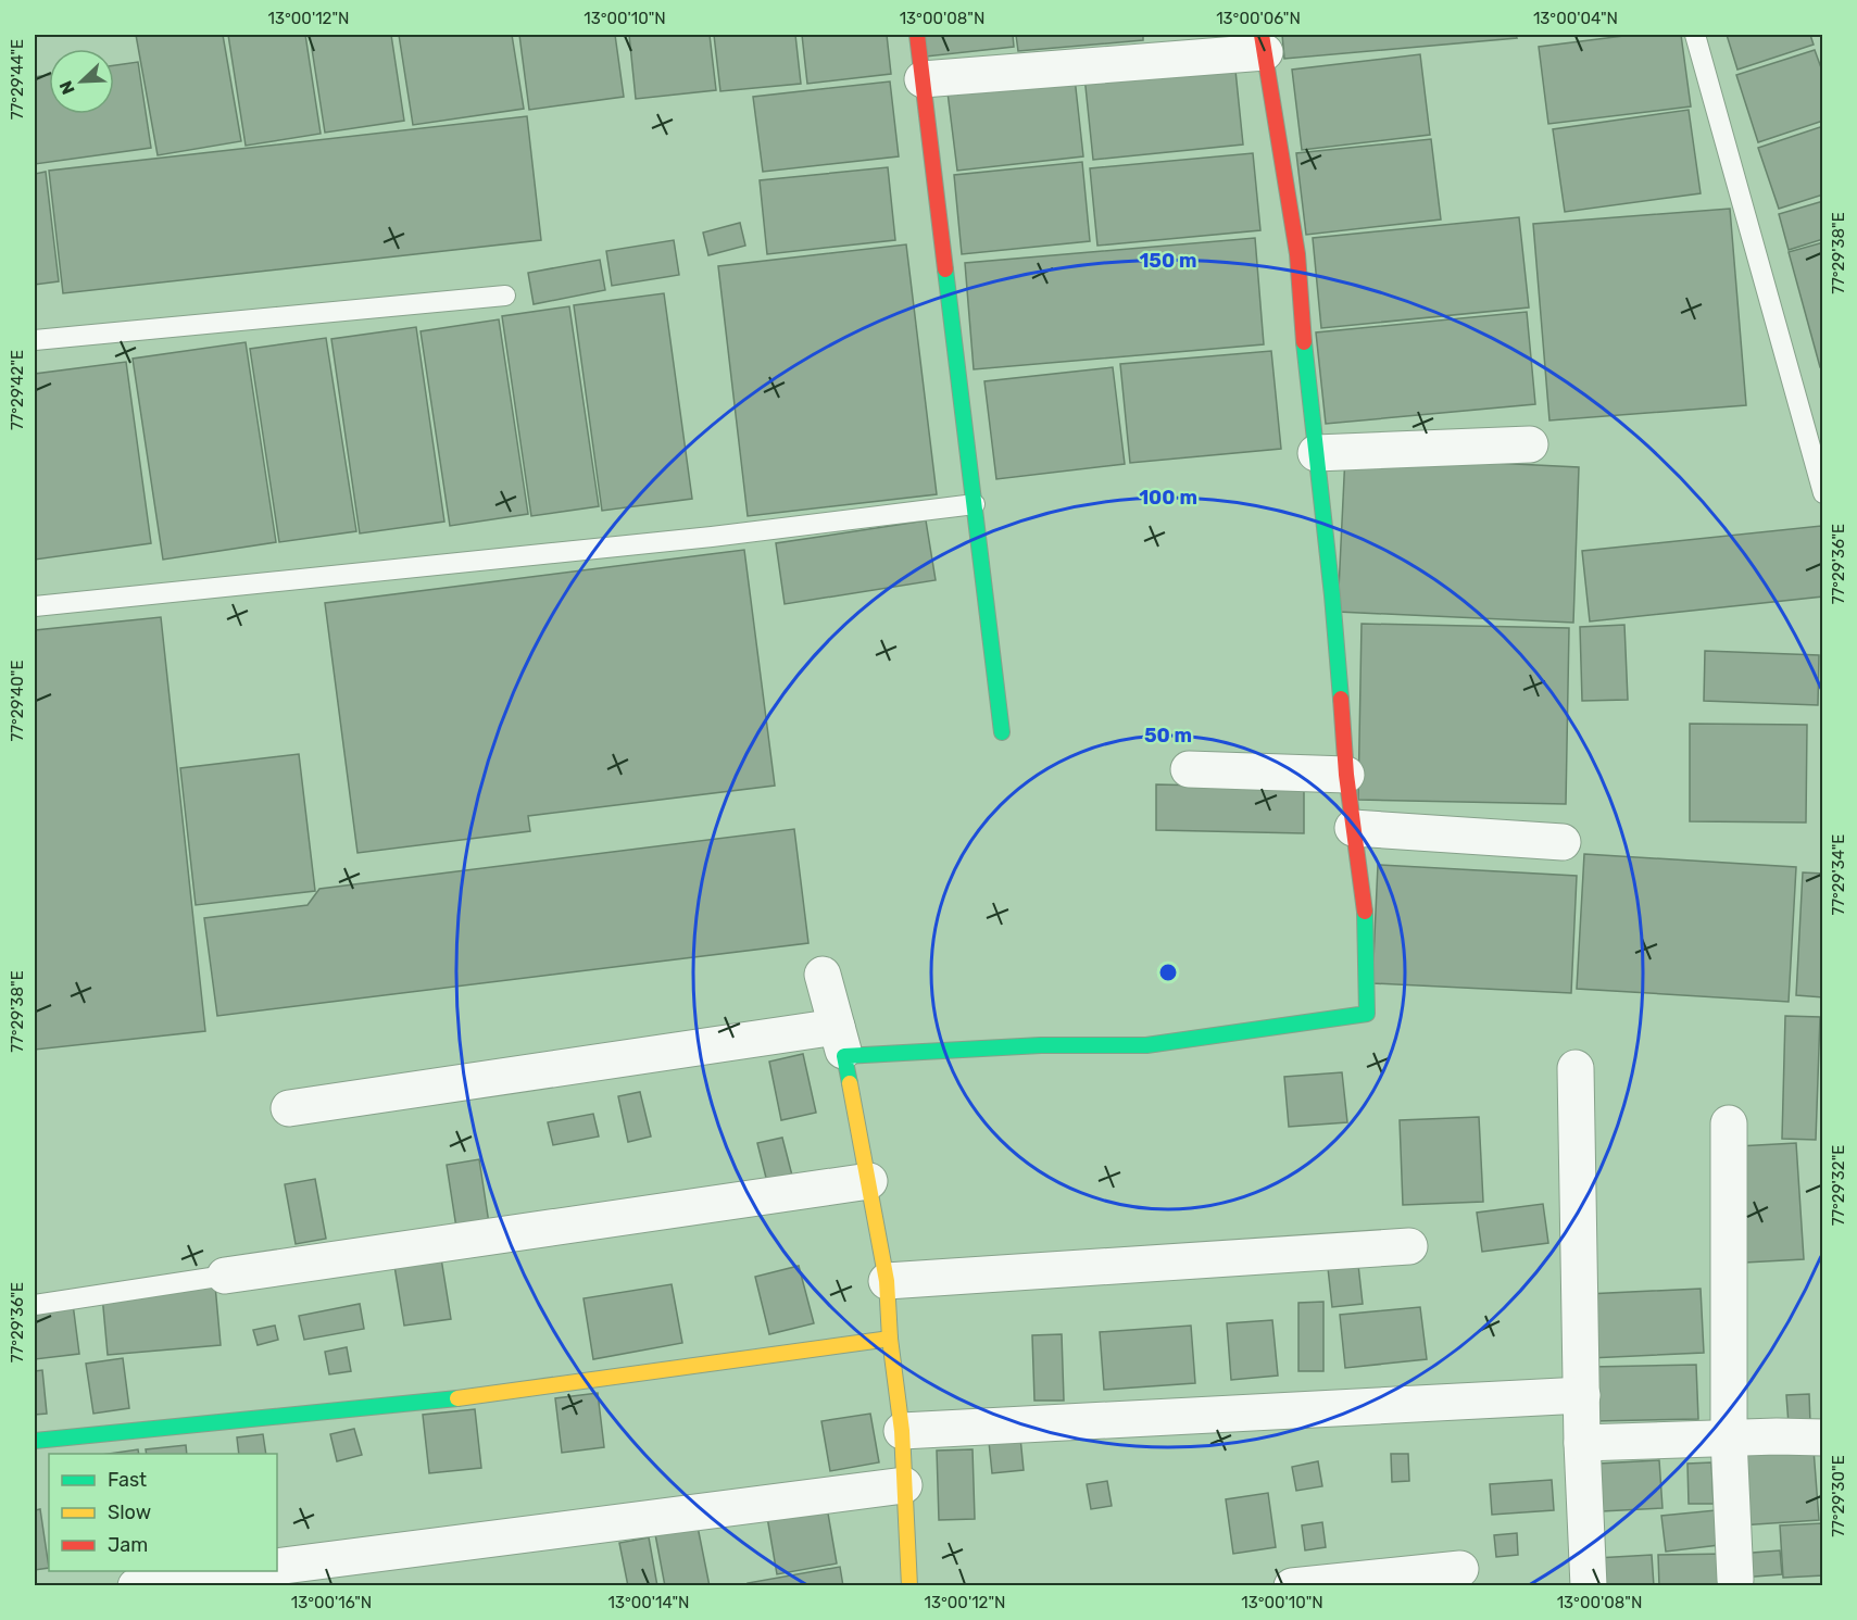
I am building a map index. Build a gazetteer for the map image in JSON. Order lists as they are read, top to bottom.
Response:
{
  "legend": ["Fast", "Slow", "Jam"],
  "north": "bottom left",
  "coordinates": [
    "13°00'12\"N",
    "13°00'10\"N",
    "13°00'08\"N",
    "13°00'06\"N",
    "13°00'04\"N",
    "77°29'44\"E",
    "77°29'38\"E",
    "77°29'42\"E",
    "77°29'36\"E",
    "77°29'40\"E",
    "77°29'34\"E",
    "77°29'32\"E",
    "77°29'30\"E",
    "13°00'16\"N",
    "13°00'14\"N"
  ],
  "rings": ["150 m", "100 m", "50 m"]
}
